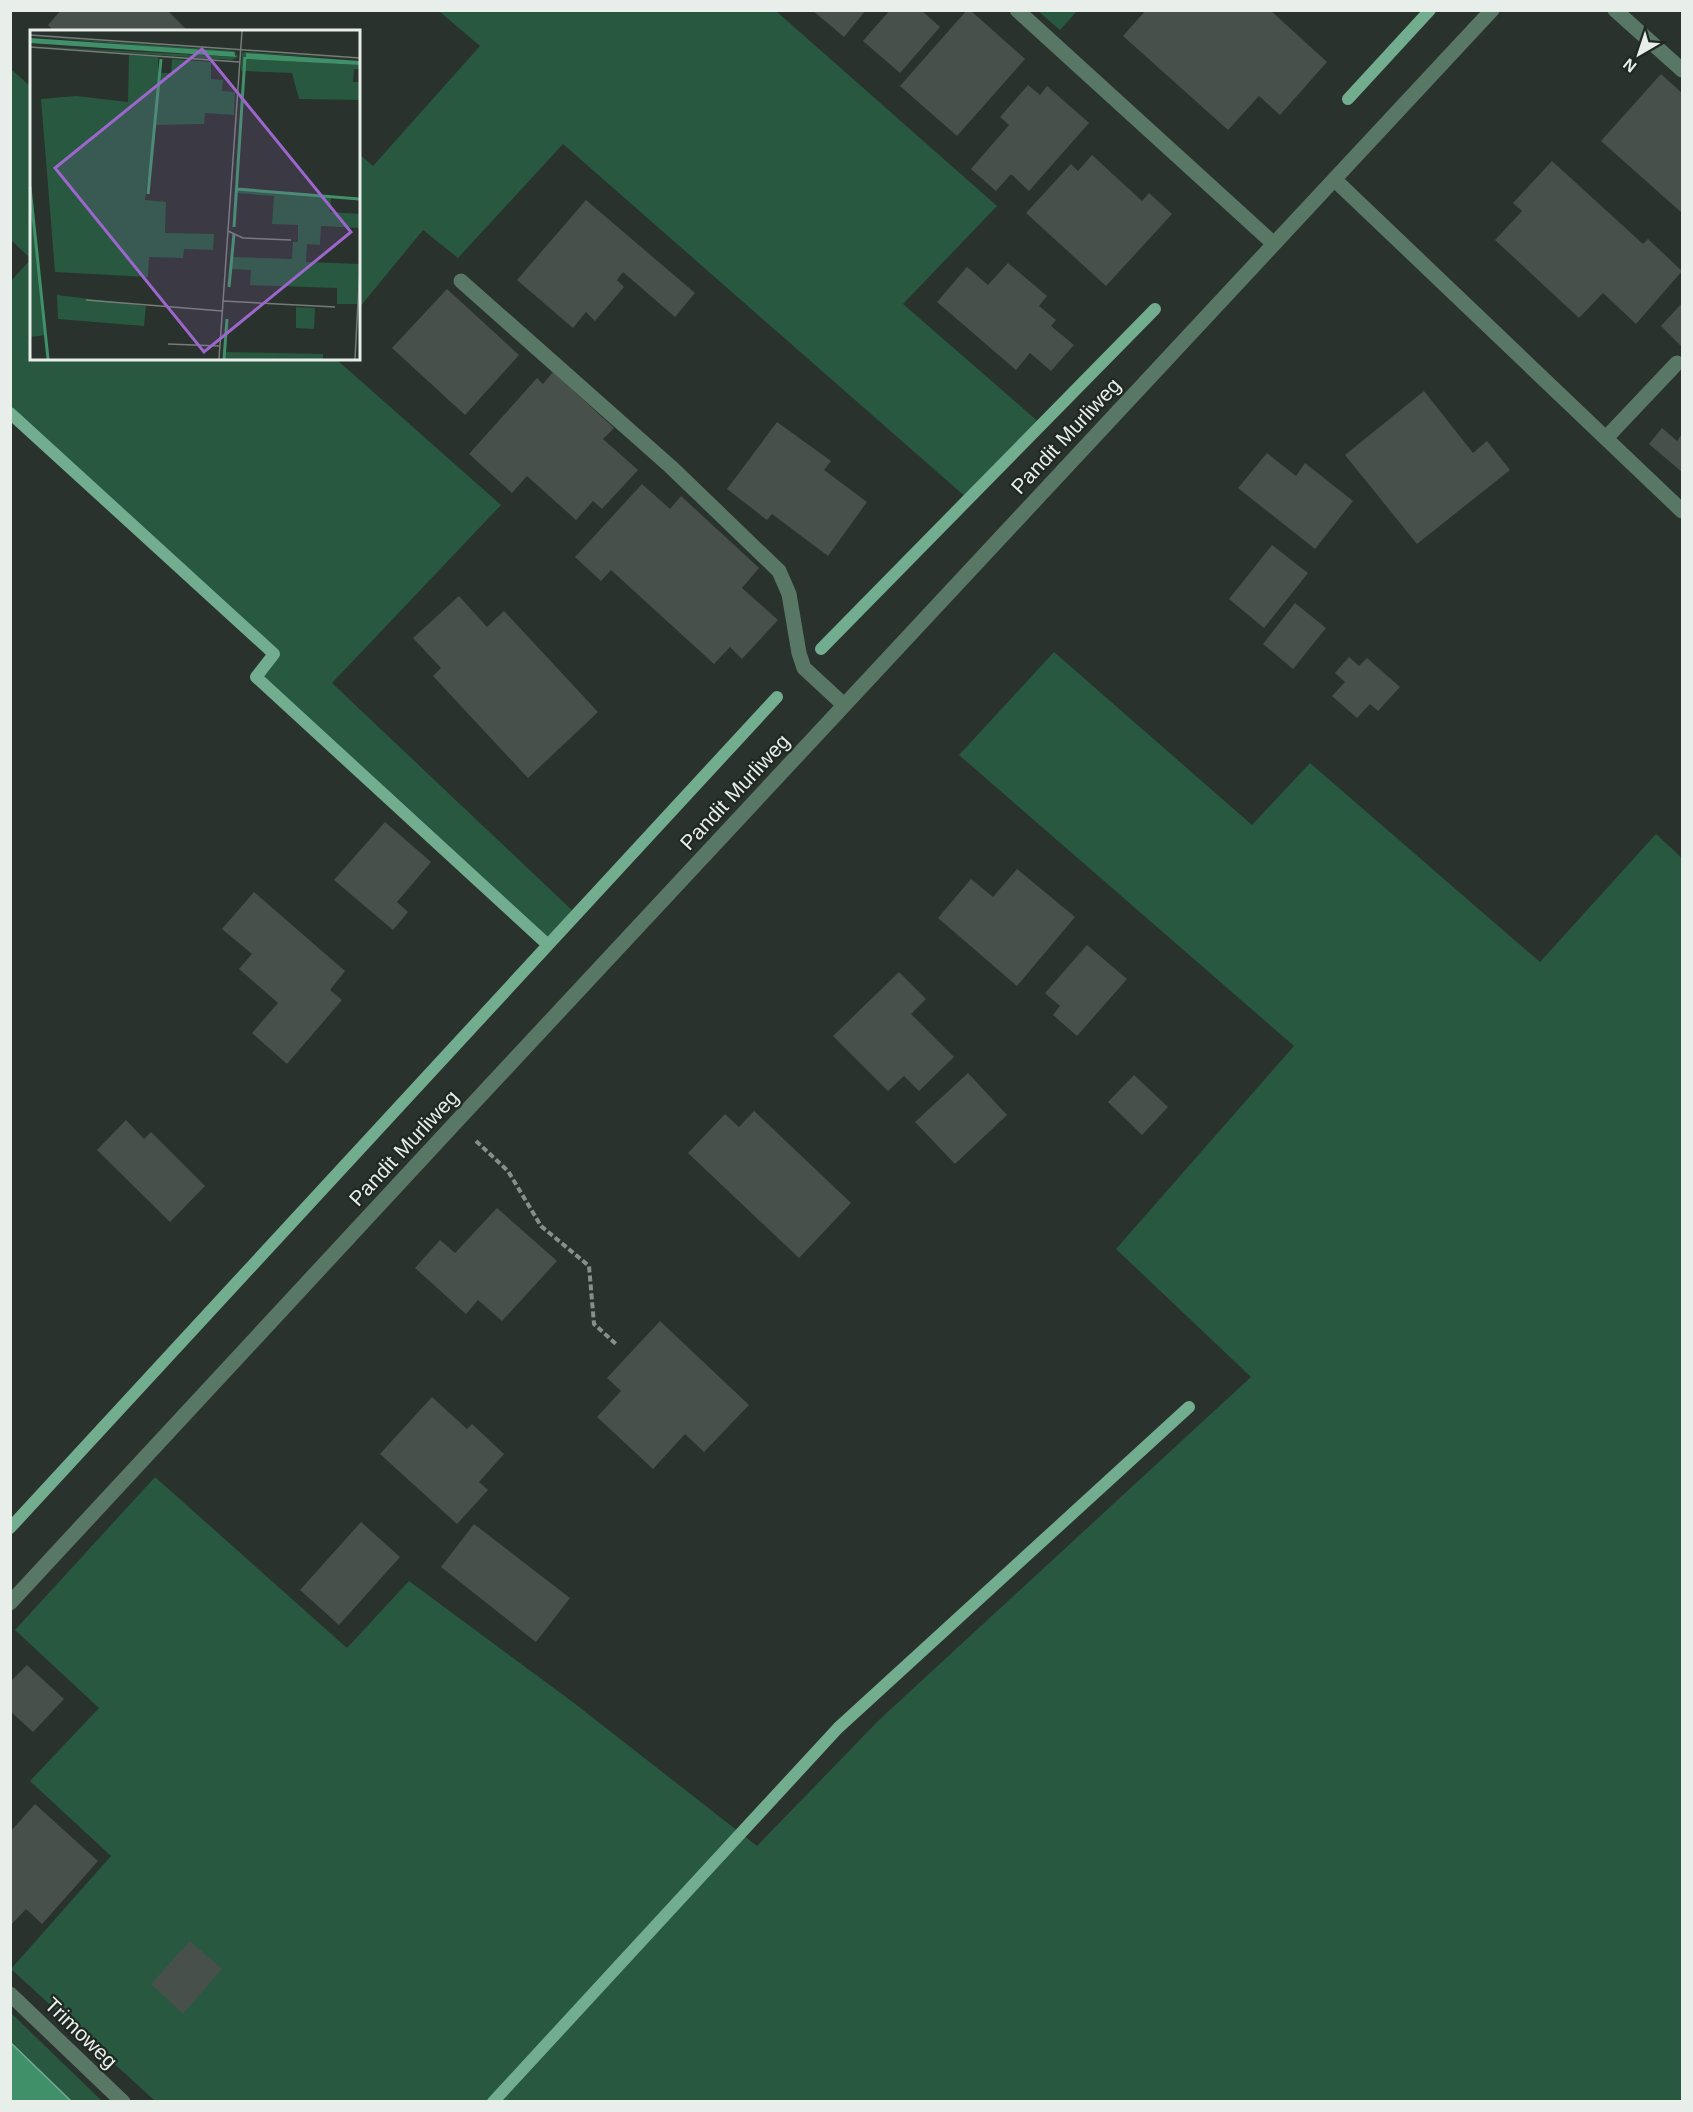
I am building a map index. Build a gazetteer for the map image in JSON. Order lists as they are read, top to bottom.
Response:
{
  "streets": {
    "street": ["Pandit Murliweg", "Trimoweg"]
  },
  "north": "bottom left"
}
